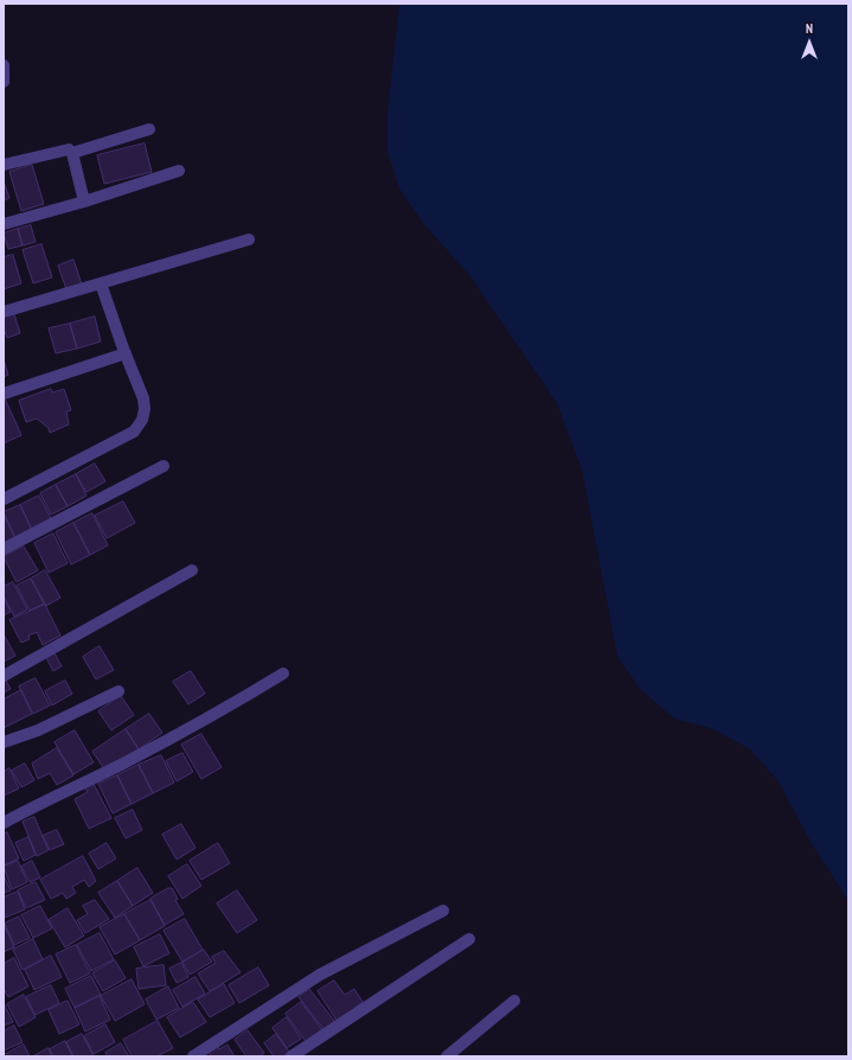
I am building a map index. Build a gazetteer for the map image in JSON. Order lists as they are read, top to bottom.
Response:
{
  "north": "top"
}
